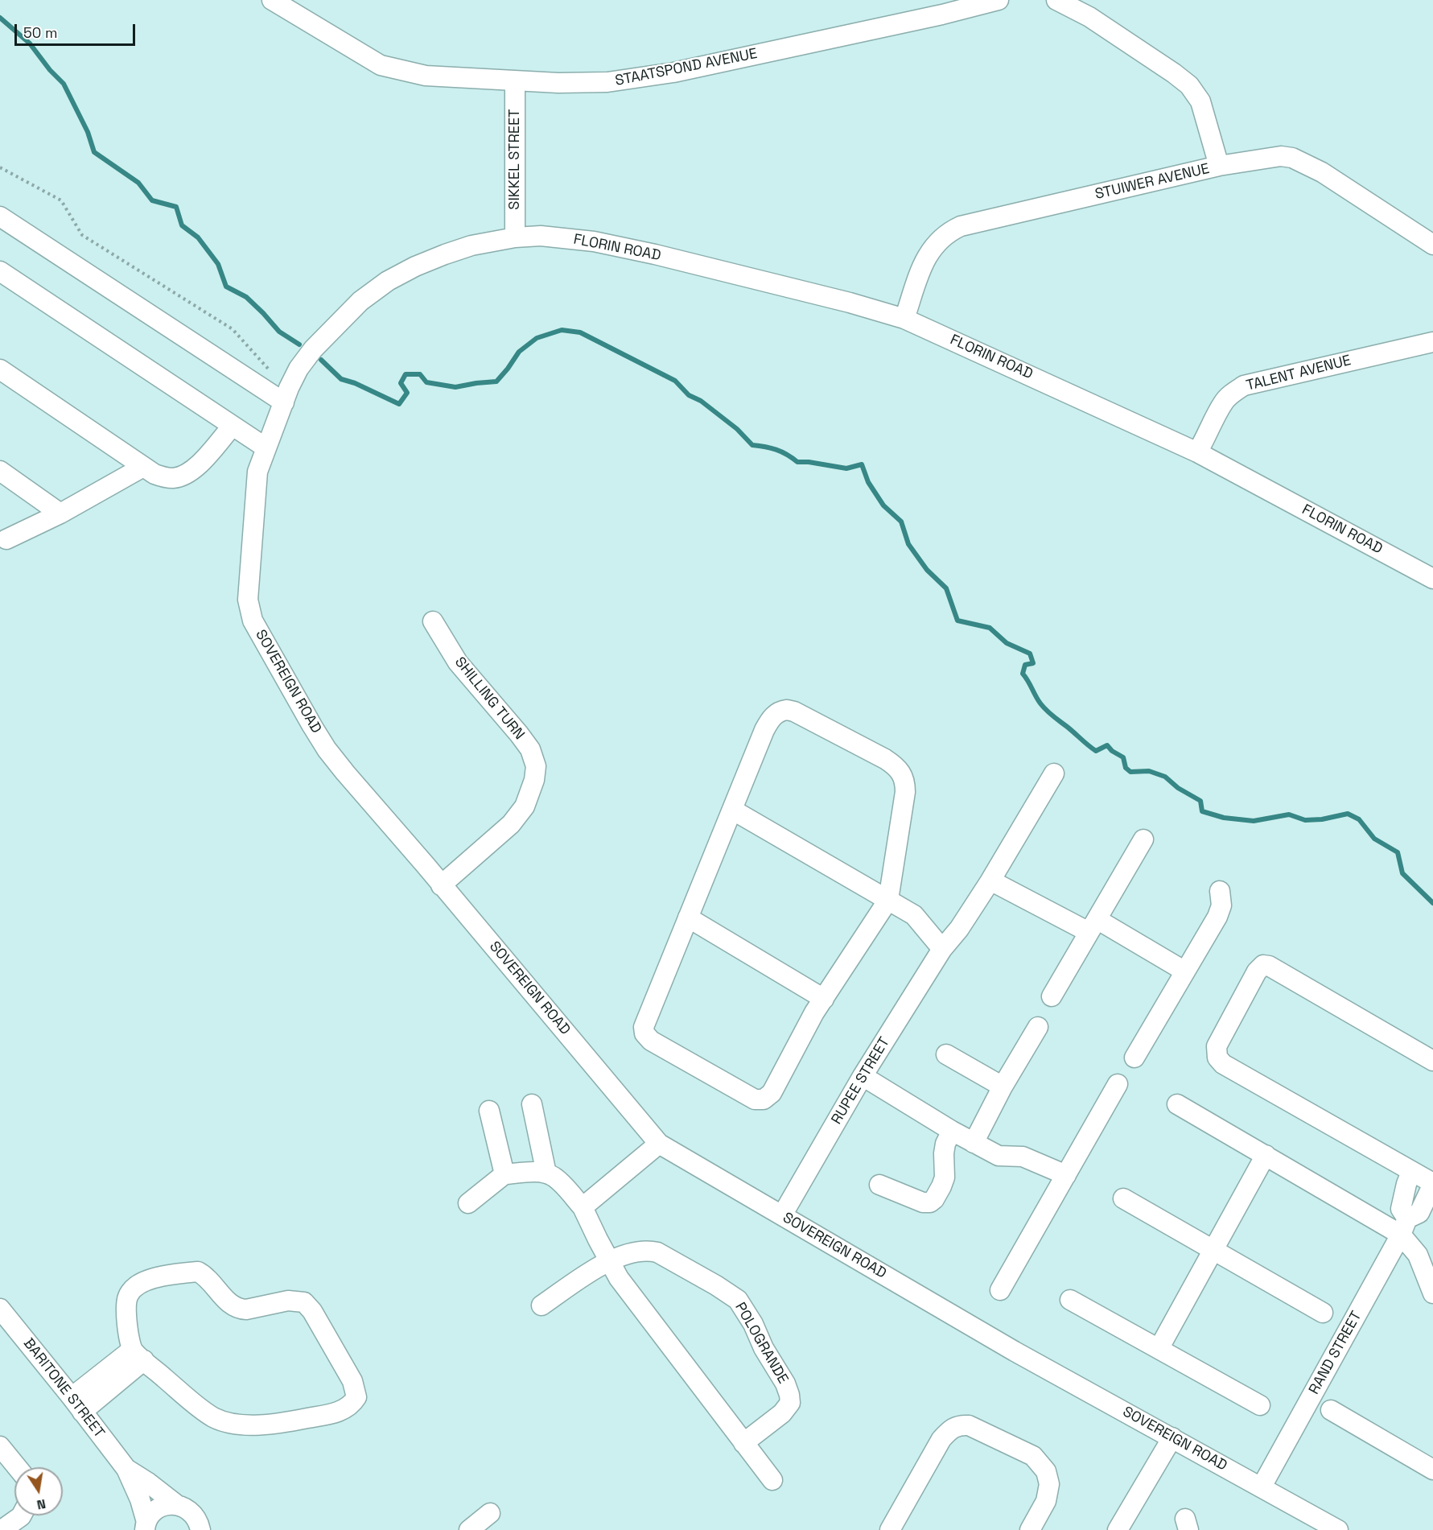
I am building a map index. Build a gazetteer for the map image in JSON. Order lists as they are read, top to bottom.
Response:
{
  "streets": {
    "street": [
      "STAATSPOND AVENUE",
      "SIKKEL STREET",
      "STUIWER AVENUE",
      "FLORIN ROAD",
      "TALENT AVENUE",
      "SOVEREIGN ROAD",
      "SHILLING TURN",
      "RUPEE STREET",
      "POLOGRANDE",
      "RAND STREET",
      "BARITONE STREET"
    ]
  },
  "crossings": [
    ["STAATSPOND AVENUE", "SIKKEL STREET"],
    ["SIKKEL STREET", "FLORIN ROAD"],
    ["SIKKEL STREET", "SOVEREIGN ROAD"],
    ["STUIWER AVENUE", "FLORIN ROAD"],
    ["FLORIN ROAD", "TALENT AVENUE"],
    ["FLORIN ROAD", "SOVEREIGN ROAD"],
    ["SOVEREIGN ROAD", "SHILLING TURN"],
    ["SOVEREIGN ROAD", "RUPEE STREET"],
    ["SOVEREIGN ROAD", "RAND STREET"]
  ],
  "scale_bar": "50 m",
  "north": "bottom"
}
